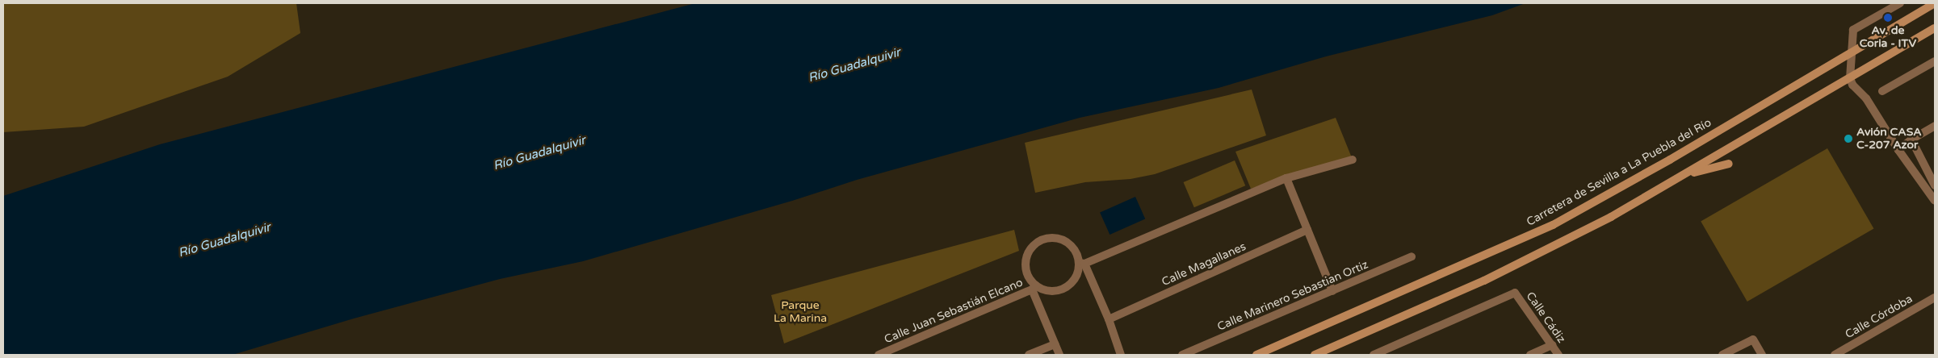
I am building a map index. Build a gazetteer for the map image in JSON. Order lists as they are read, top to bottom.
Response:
{
  "streets": {
    "main road": ["Carretera de Sevilla a La Puebla del Río"],
    "street": [
      "Calle Magallanes",
      "Calle Marinero Sebastian Ortiz",
      "Calle Juan Sebastián Elcano",
      "Calle Córdoba",
      "Calle Cádiz"
    ]
  },
  "water": ["Río Guadalquivir"],
  "parks": ["Parque La Marina"],
  "places": ["Av. de Coria - ITV", "Avión CASA C-207 Azor"]
}
